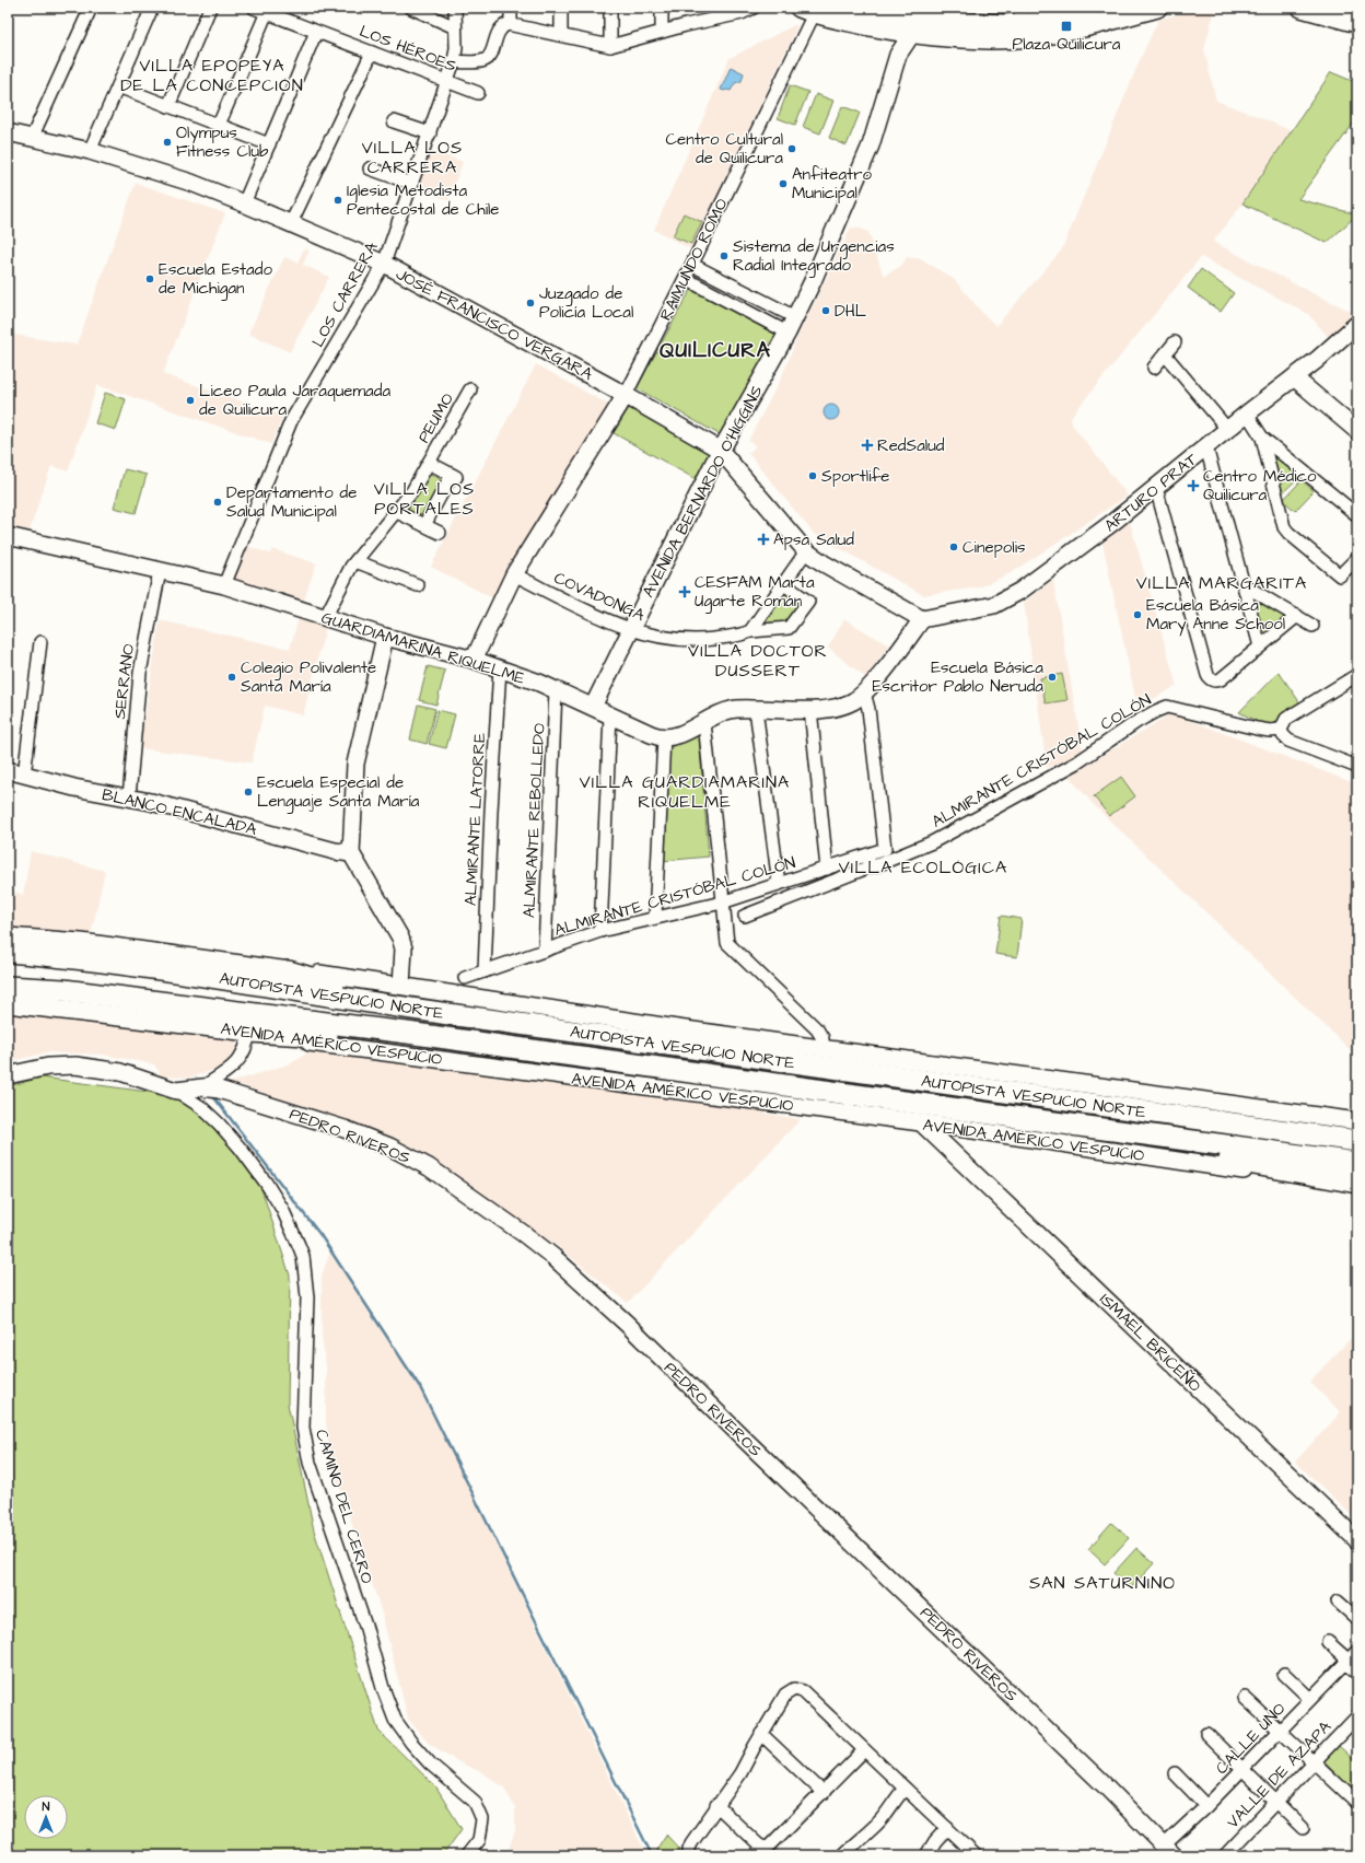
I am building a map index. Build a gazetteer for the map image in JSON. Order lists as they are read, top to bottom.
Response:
{
  "streets": {
    "highway": ["AUTOPISTA VESPUCIO NORTE"],
    "main road": ["AVENIDA AMÉRICO VESPUCIO"],
    "street": [
      "LOS HÉROES",
      "RAIMUNDO ROMO",
      "LOS CARRERA",
      "JOSÉ FRANCISCO VERGARA",
      "PEUMO",
      "AVENIDA BERNARDO O'HIGGINS",
      "ARTURO PRAT",
      "COVADONGA",
      "GUARDIAMARINA RIQUELME",
      "SERRANO",
      "ALMIRANTE CRISTÓBAL COLÓN",
      "BLANCO ENCALADA",
      "ALMIRANTE LATORRE",
      "ALMIRANTE REBOLLEDO",
      "PEDRO RIVEROS",
      "ISMAEL BRICEÑO",
      "CAMINO DEL CERRO",
      "CALLE UNO",
      "VALLE DE AZAPA"
    ]
  },
  "crossings": [
    ["LOS HÉROES", "LOS CARRERA"],
    ["RAIMUNDO ROMO", "JOSÉ FRANCISCO VERGARA"],
    ["RAIMUNDO ROMO", "COVADONGA"],
    ["RAIMUNDO ROMO", "GUARDIAMARINA RIQUELME"],
    ["LOS CARRERA", "JOSÉ FRANCISCO VERGARA"],
    ["LOS CARRERA", "GUARDIAMARINA RIQUELME"],
    ["JOSÉ FRANCISCO VERGARA", "AVENIDA BERNARDO O'HIGGINS"],
    ["JOSÉ FRANCISCO VERGARA", "ARTURO PRAT"],
    ["PEUMO", "GUARDIAMARINA RIQUELME"],
    ["AVENIDA BERNARDO O'HIGGINS", "COVADONGA"],
    ["AVENIDA BERNARDO O'HIGGINS", "GUARDIAMARINA RIQUELME"],
    ["GUARDIAMARINA RIQUELME", "SERRANO"],
    ["GUARDIAMARINA RIQUELME", "ALMIRANTE LATORRE"],
    ["GUARDIAMARINA RIQUELME", "ALMIRANTE REBOLLEDO"],
    ["SERRANO", "BLANCO ENCALADA"],
    ["ALMIRANTE CRISTÓBAL COLÓN", "ALMIRANTE LATORRE"],
    ["ALMIRANTE CRISTÓBAL COLÓN", "ALMIRANTE REBOLLEDO"],
    ["AVENIDA AMÉRICO VESPUCIO", "ISMAEL BRICEÑO"],
    ["PEDRO RIVEROS", "CAMINO DEL CERRO"],
    ["PEDRO RIVEROS", "CALLE UNO"]
  ],
  "districts": [
    "VILLA EPOPEYA DE LA CONCEPCIÓN",
    "VILLA LOS CARRERA",
    "QUILICURA",
    "VILLA LOS PORTALES",
    "VILLA MARGARITA",
    "VILLA DOCTOR DUSSERT",
    "VILLA GUARDIAMARINA RIQUELME",
    "VILLA ECOLÓGICA",
    "SAN SATURNINO"
  ],
  "places": {
    "transit": ["Plaza Quilicura"],
    "other": [
      "Olympus Fitness Club",
      "Centro Cultural de Quilicura",
      "Anfiteatro Municipal",
      "Iglesia Metodista Pentecostal de Chile",
      "Sistema de Urgencias Radial Integrado",
      "Escuela Estado de Michigan",
      "Juzgado de Policía Local",
      "DHL",
      "Liceo Paula Jaraquemada de Quilicura",
      "Sportlife",
      "Departamento de Salud Municipal",
      "Cinepolis",
      "Escuela Básica Mary Anne School",
      "Colegio Polivalente Santa María",
      "Escuela Básica Escritor Pablo Neruda",
      "Escuela Especial de Lenguaje Santa María"
    ],
    "health": [
      "RedSalud",
      "Centro Médico Quilicura",
      "Apsa Salud",
      "CESFAM Marta Ugarte Román"
    ]
  },
  "north": "top"
}
